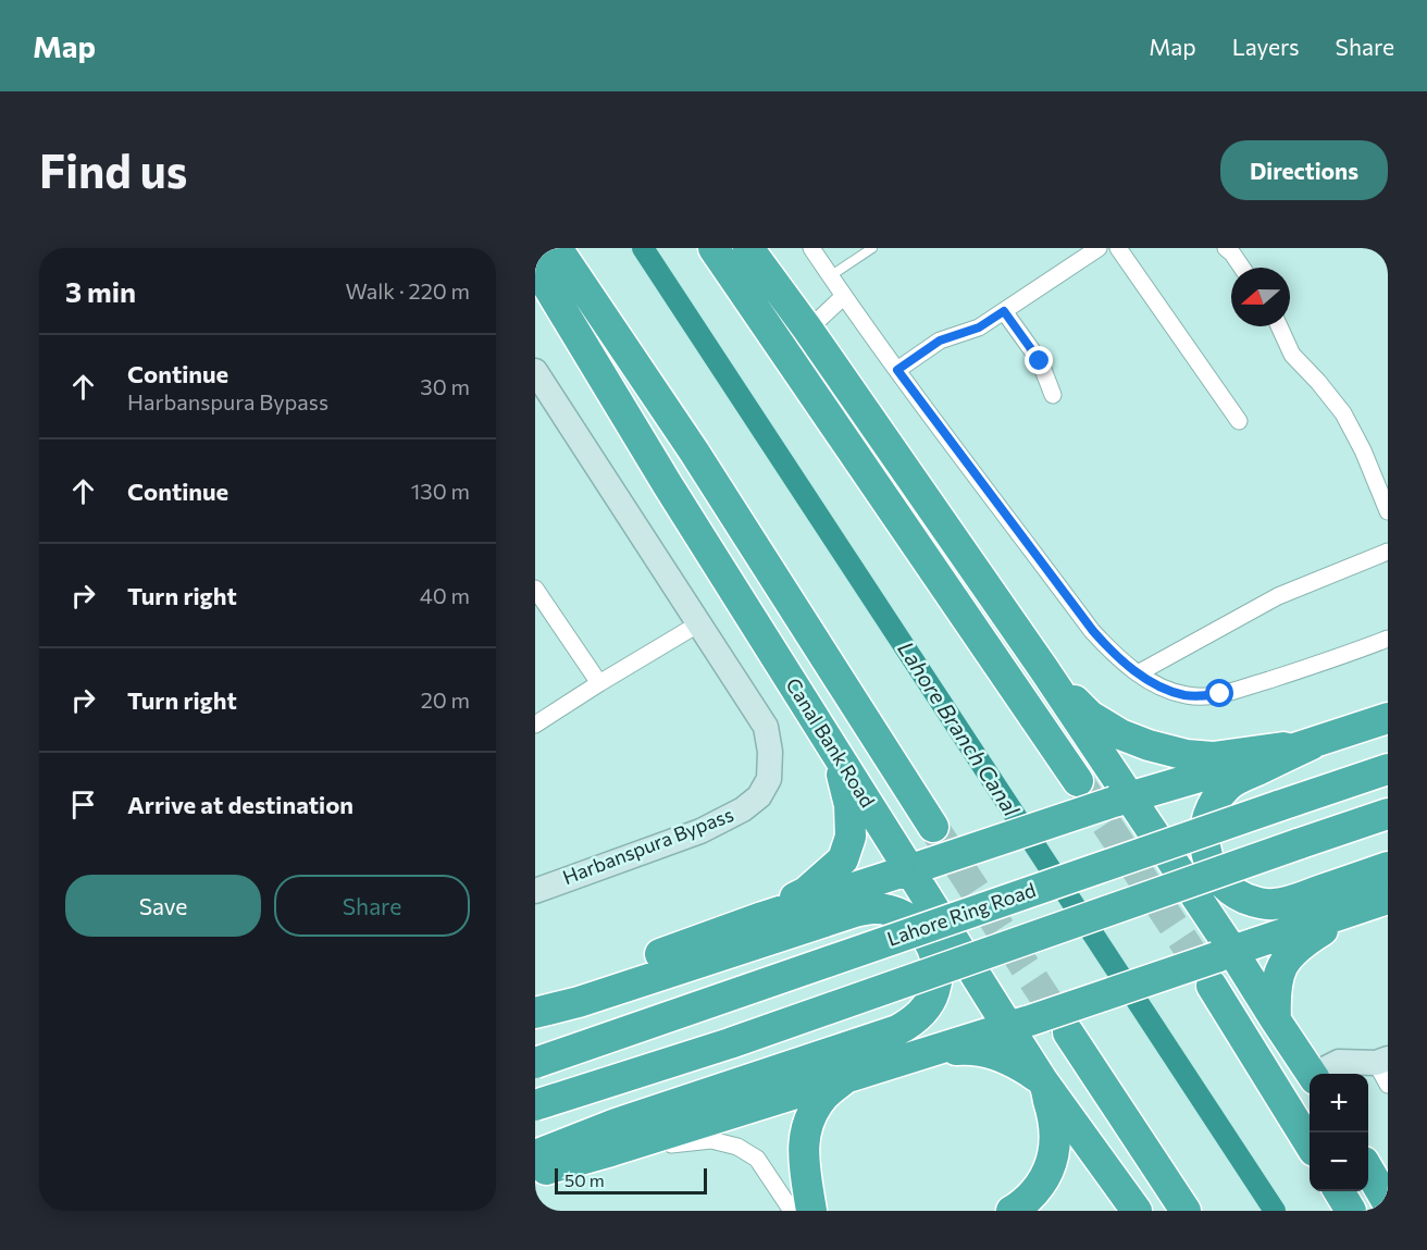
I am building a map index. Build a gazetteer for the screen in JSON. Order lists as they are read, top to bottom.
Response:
{
  "streets": {
    "highway": ["Canal Bank Road", "Lahore Ring Road"],
    "street": ["Harbanspura Bypass"]
  },
  "water": ["Lahore Branch Canal"],
  "scale_bar": "50 m",
  "north": "left",
  "page": {
    "header": "Map",
    "nav": ["Map", "Layers", "Share"],
    "buttons": [
      "Directions",
      ["Save", "Share"]
    ],
    "title": "Find us",
    "heading": ["3 min", "Walk · 220 m"],
    "list": [
      ["Continue", "Harbanspura Bypass", "30 m"],
      ["Continue", "130 m"],
      ["Turn right", "40 m"],
      ["Turn right", "20 m"],
      "Arrive at destination"
    ],
    "map_buttons": ["+", "−"],
    "scale": "50 m"
  }
}
